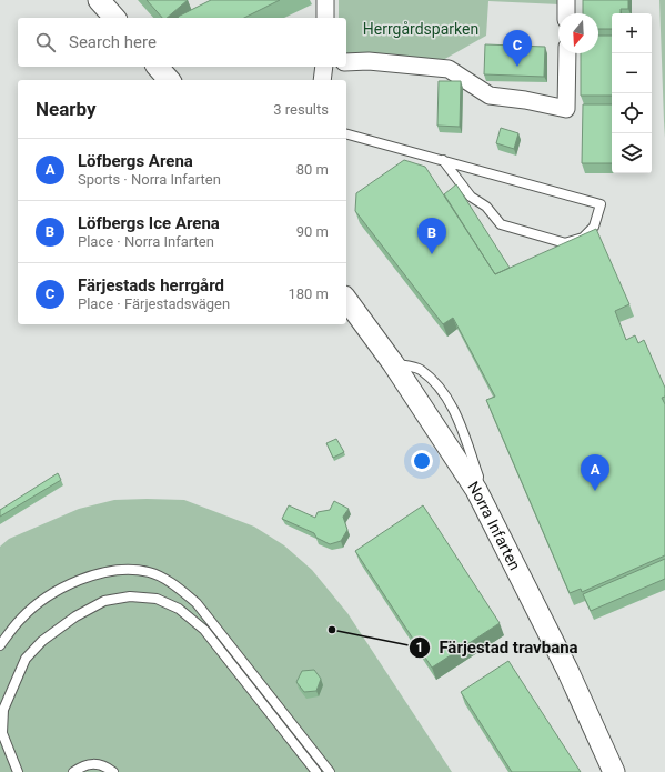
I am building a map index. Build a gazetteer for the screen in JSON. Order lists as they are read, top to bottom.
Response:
{
  "streets": {
    "street": ["Norra Infarten"]
  },
  "parks": ["Herrgårdsparken"],
  "places": ["Färjestad travbana"],
  "north": "bottom",
  "page": {
    "map_buttons": ["+", "−"],
    "search": "Search here",
    "pins": ["C", "B", "A"],
    "heading": ["Nearby", "3 results"],
    "list": [
      {
        "mark": "A",
        "name": "Löfbergs Arena",
        "note": "Sports · Norra Infarten",
        "value": "80 m"
      },
      {
        "mark": "B",
        "name": "Löfbergs Ice Arena",
        "note": "Place · Norra Infarten",
        "value": "90 m"
      },
      {
        "mark": "C",
        "name": "Färjestads herrgård",
        "note": "Place · Färjestadsvägen",
        "value": "180 m"
      }
    ]
  }
}
